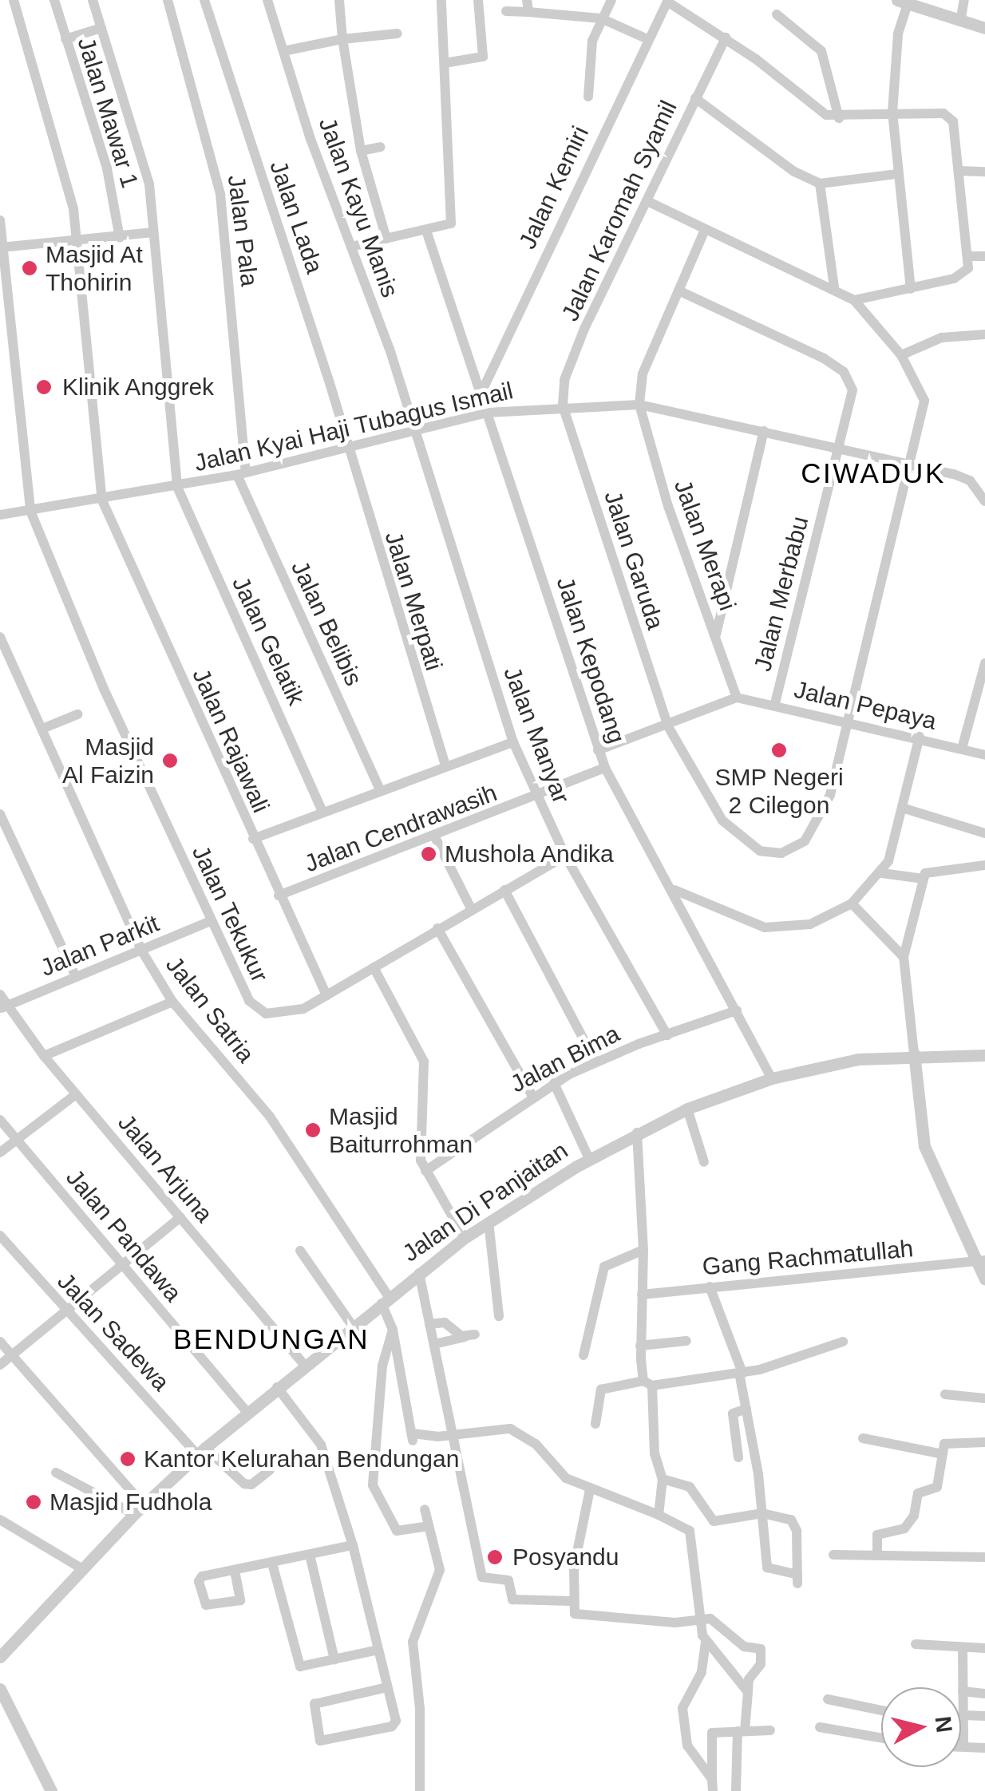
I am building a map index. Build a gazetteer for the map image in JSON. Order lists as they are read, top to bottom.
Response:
{
  "streets": {
    "street": [
      "Jalan Mawar 1",
      "Jalan Kemiri",
      "Jalan Kayu Manis",
      "Jalan Karomah Syamil",
      "Jalan Lada",
      "Jalan Pala",
      "Jalan Kyai Haji Tubagus Ismail",
      "Jalan Merapi",
      "Jalan Garuda",
      "Jalan Merbabu",
      "Jalan Merpati",
      "Jalan Belibis",
      "Jalan Gelatik",
      "Jalan Kepodang",
      "Jalan Pepaya",
      "Jalan Manyar",
      "Jalan Rajawali",
      "Jalan Cendrawasih",
      "Jalan Tekukur",
      "Jalan Parkit",
      "Jalan Satria",
      "Jalan Bima",
      "Jalan Arjuna",
      "Jalan Di Panjaitan",
      "Jalan Pandawa",
      "Gang Rachmatullah",
      "Jalan Sadewa"
    ]
  },
  "crossings": [
    ["Jalan Kemiri", "Jalan Kepodang"],
    ["Jalan Kayu Manis", "Jalan Kyai Haji Tubagus Ismail"],
    ["Jalan Kayu Manis", "Jalan Manyar"],
    ["Jalan Karomah Syamil", "Jalan Kyai Haji Tubagus Ismail"],
    ["Jalan Karomah Syamil", "Jalan Garuda"],
    ["Jalan Lada", "Jalan Kyai Haji Tubagus Ismail"],
    ["Jalan Lada", "Jalan Merpati"],
    ["Jalan Pala", "Jalan Kyai Haji Tubagus Ismail"],
    ["Jalan Pala", "Jalan Belibis"],
    ["Jalan Kyai Haji Tubagus Ismail", "Jalan Merapi"],
    ["Jalan Kyai Haji Tubagus Ismail", "Jalan Garuda"],
    ["Jalan Kyai Haji Tubagus Ismail", "Jalan Merbabu"],
    ["Jalan Kyai Haji Tubagus Ismail", "Jalan Merpati"],
    ["Jalan Kyai Haji Tubagus Ismail", "Jalan Belibis"],
    ["Jalan Kyai Haji Tubagus Ismail", "Jalan Gelatik"],
    ["Jalan Kyai Haji Tubagus Ismail", "Jalan Kepodang"],
    ["Jalan Kyai Haji Tubagus Ismail", "Jalan Manyar"],
    ["Jalan Kyai Haji Tubagus Ismail", "Jalan Rajawali"],
    ["Jalan Kyai Haji Tubagus Ismail", "Jalan Tekukur"],
    ["Jalan Merapi", "Jalan Pepaya"],
    ["Jalan Garuda", "Jalan Pepaya"],
    ["Jalan Merbabu", "Jalan Pepaya"],
    ["Jalan Kepodang", "Jalan Cendrawasih"],
    ["Jalan Kepodang", "Jalan Bima"],
    ["Jalan Kepodang", "Jalan Di Panjaitan"],
    ["Jalan Manyar", "Jalan Cendrawasih"],
    ["Jalan Manyar", "Jalan Tekukur"],
    ["Jalan Manyar", "Jalan Bima"],
    ["Jalan Rajawali", "Jalan Cendrawasih"],
    ["Jalan Rajawali", "Jalan Tekukur"],
    ["Jalan Tekukur", "Jalan Parkit"],
    ["Jalan Parkit", "Jalan Satria"],
    ["Jalan Parkit", "Jalan Arjuna"],
    ["Jalan Satria", "Jalan Di Panjaitan"],
    ["Jalan Arjuna", "Jalan Di Panjaitan"],
    ["Jalan Di Panjaitan", "Jalan Pandawa"],
    ["Jalan Di Panjaitan", "Jalan Sadewa"]
  ],
  "districts": ["CIWADUK", "BENDUNGAN"],
  "places": [
    "Masjid At Thohirin",
    "Klinik Anggrek",
    "SMP Negeri 2 Cilegon",
    "Masjid Al Faizin",
    "Mushola Andika",
    "Masjid Baiturrohman",
    "Kantor Kelurahan Bendungan",
    "Masjid Fudhola",
    "Posyandu"
  ],
  "north": "right"
}
